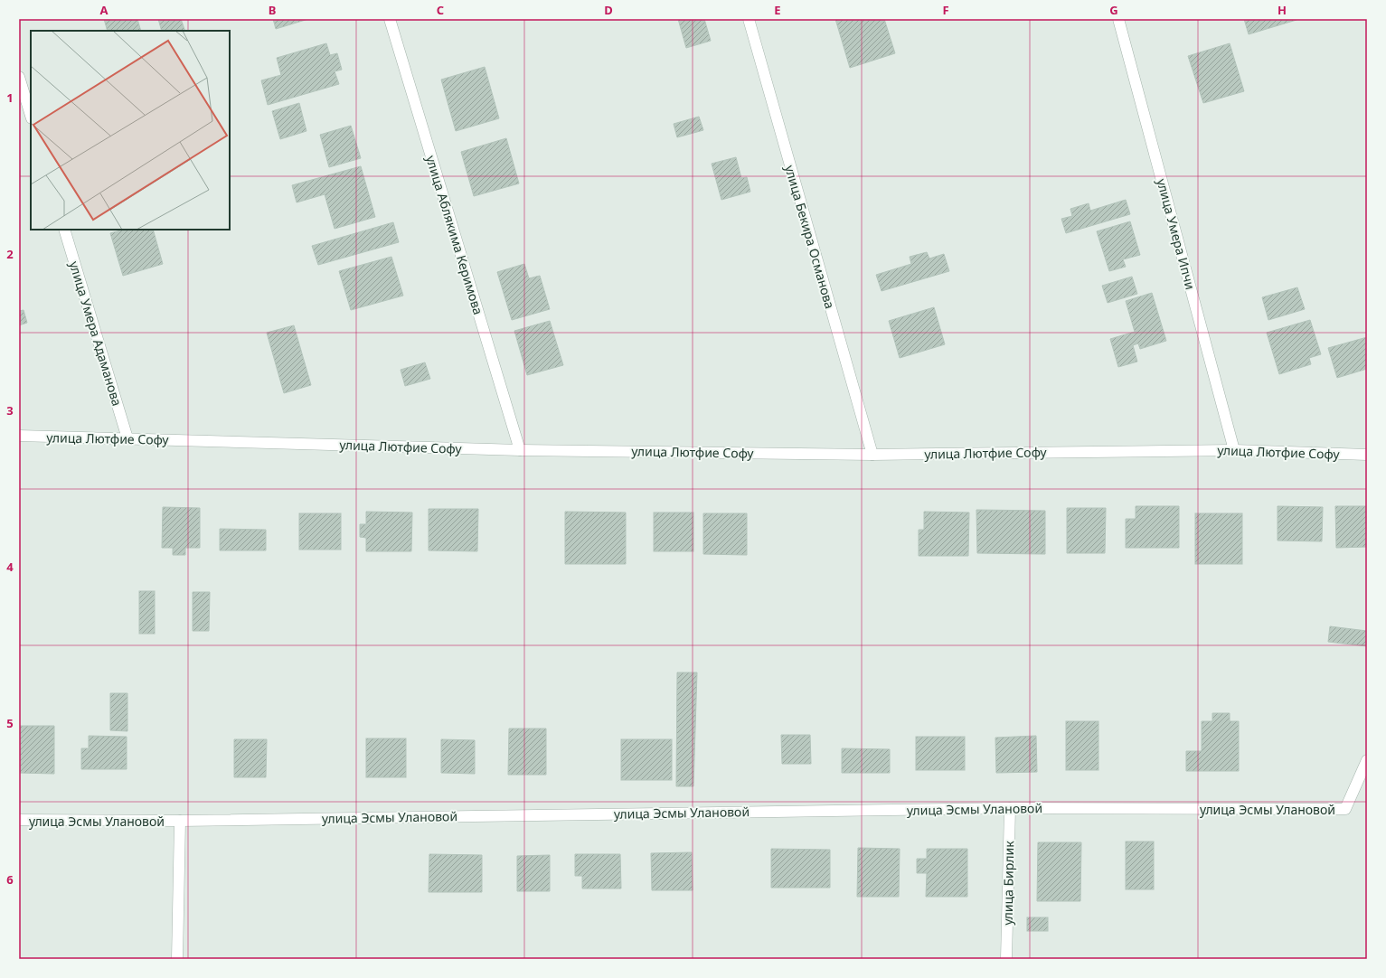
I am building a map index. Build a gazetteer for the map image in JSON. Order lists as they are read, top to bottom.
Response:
{
  "streets": {
    "street": [
      "улица Умера Ипчи",
      "улица Аблякима Керимова",
      "улица Бекира Османова",
      "улица Умера Адаманова",
      "улица Лютфие Софу",
      "улица Эсмы Улановой",
      "улица Бирлик"
    ]
  },
  "crossings": [
    ["улица Умера Ипчи", "улица Лютфие Софу"],
    ["улица Аблякима Керимова", "улица Лютфие Софу"],
    ["улица Бекира Османова", "улица Лютфие Софу"],
    ["улица Умера Адаманова", "улица Лютфие Софу"],
    ["улица Эсмы Улановой", "улица Бирлик"]
  ],
  "grid": {
    "columns": [
      "A",
      "B",
      "C",
      "D",
      "E",
      "F",
      "G",
      "H"
    ],
    "rows": [
      "1",
      "2",
      "3",
      "4",
      "5",
      "6"
    ]
  }
}
